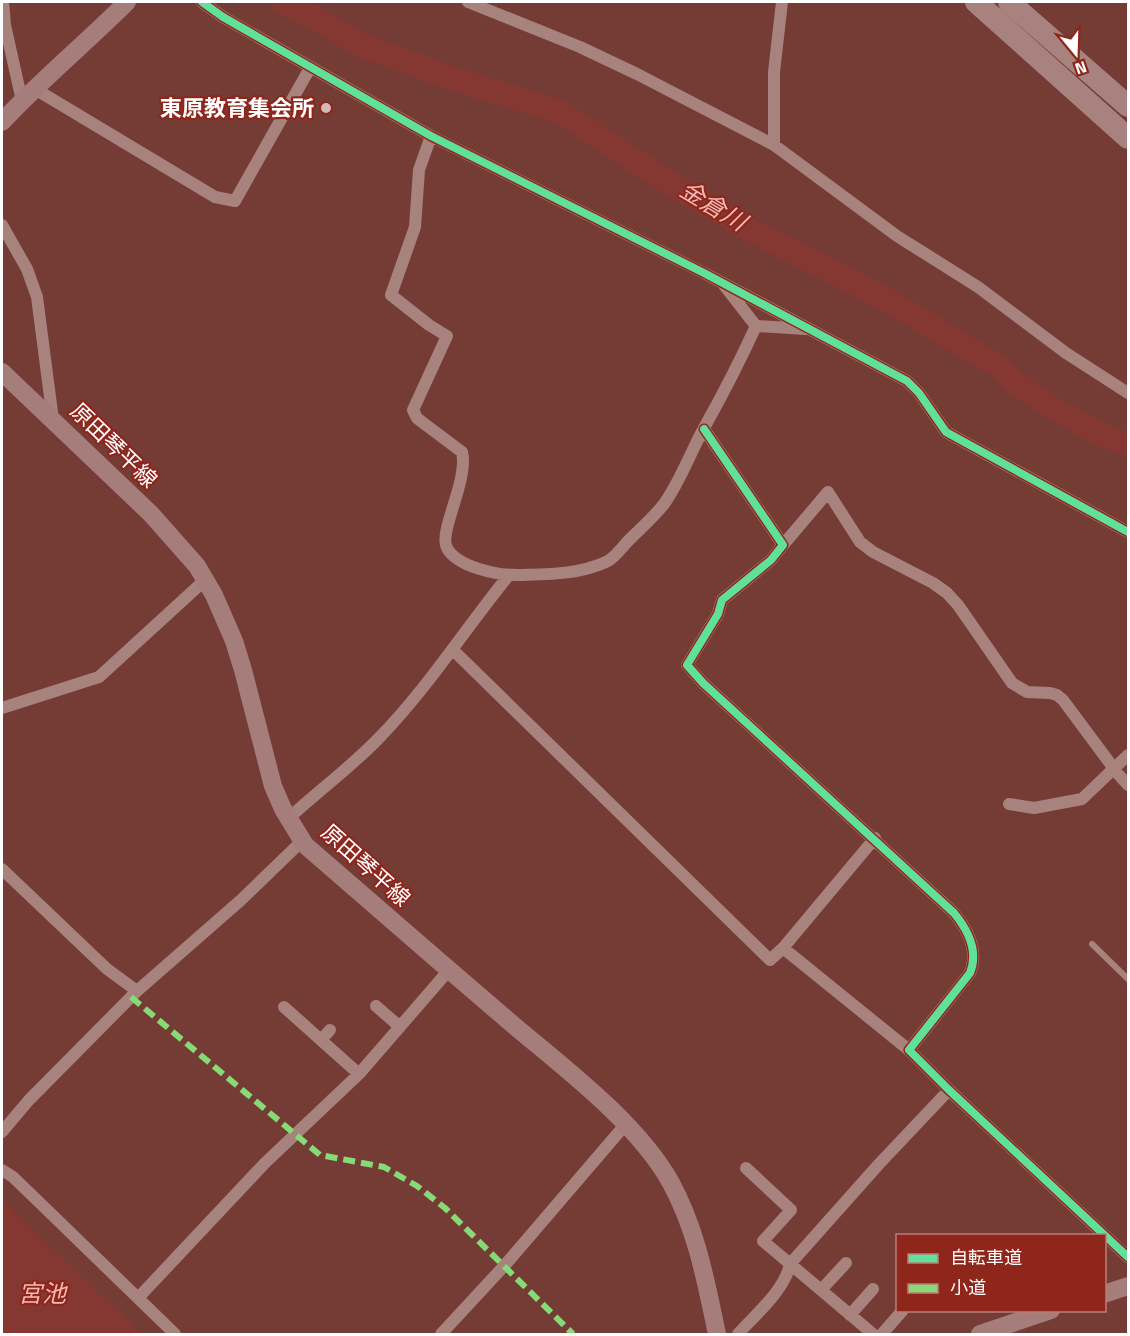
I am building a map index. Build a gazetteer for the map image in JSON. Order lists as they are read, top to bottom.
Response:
{
  "streets": {
    "main road": ["原田琴平線"]
  },
  "water": ["金倉川", "宮池"],
  "places": ["東原教育集会所"],
  "legend": ["自転車道", "小道"],
  "north": "bottom"
}
